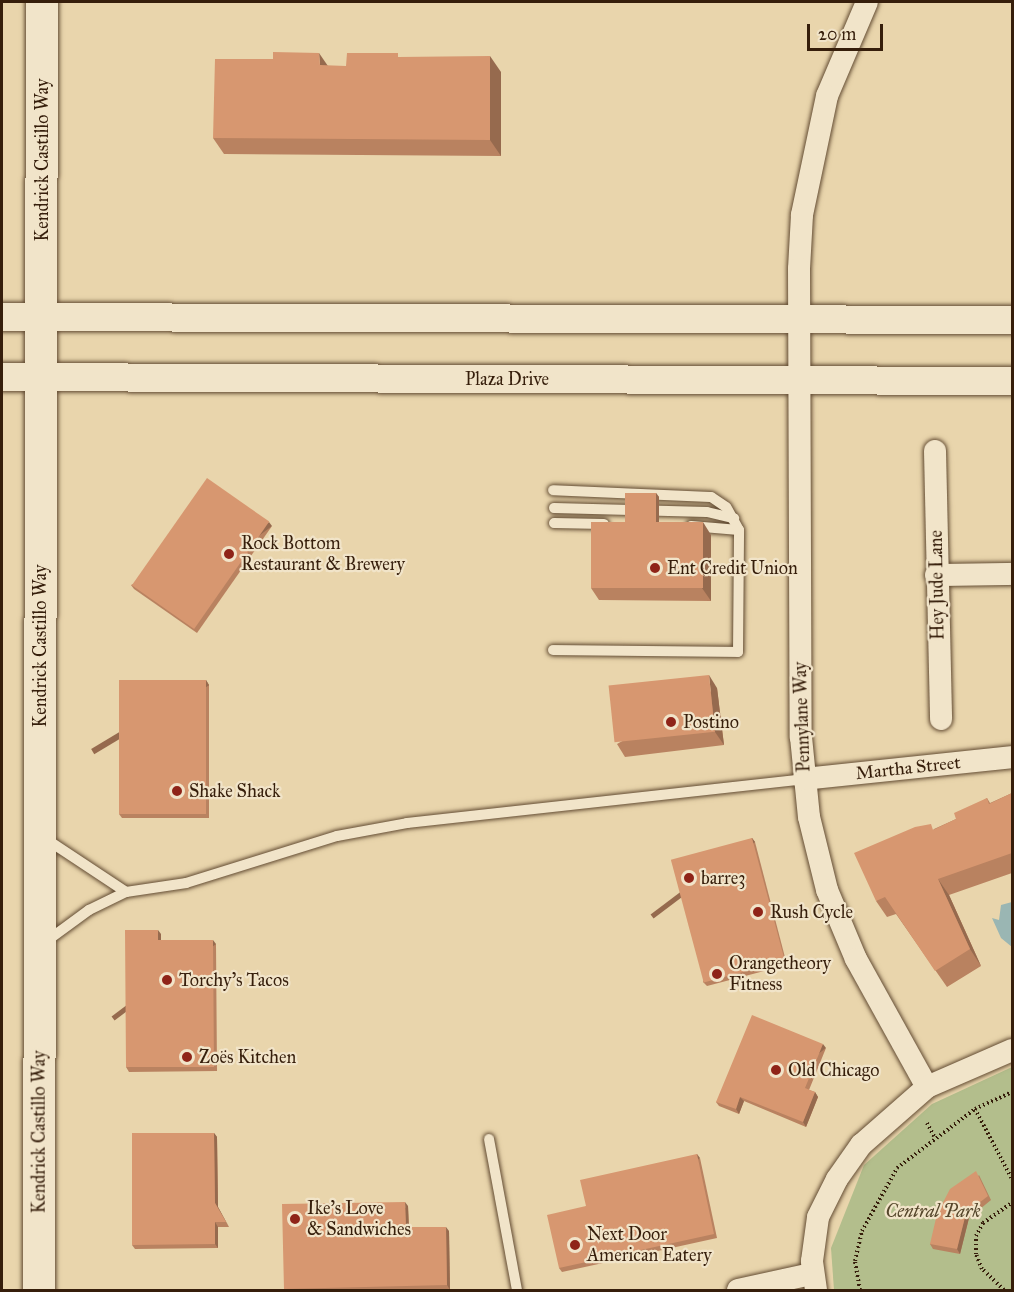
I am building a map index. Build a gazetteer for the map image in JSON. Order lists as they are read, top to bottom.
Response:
{
  "streets": {
    "main road": ["Kendrick Castillo Way"],
    "street": [
      "Plaza Drive",
      "Hey Jude Lane",
      "Pennylane Way",
      "Martha Street"
    ]
  },
  "crossings": [
    ["Kendrick Castillo Way", "Plaza Drive"],
    ["Plaza Drive", "Pennylane Way"],
    ["Pennylane Way", "Martha Street"]
  ],
  "parks": ["Central Park"],
  "places": [
    "Rock Bottom Restaurant & Brewery",
    "Ent Credit Union",
    "Postino",
    "Shake Shack",
    "barre3",
    "Rush Cycle",
    "Orangetheory Fitness",
    "Torchy's Tacos",
    "Zoës Kitchen",
    "Old Chicago",
    "Ike’s Love & Sandwiches",
    "Next Door American Eatery"
  ],
  "scale_bar": "20 m"
}
